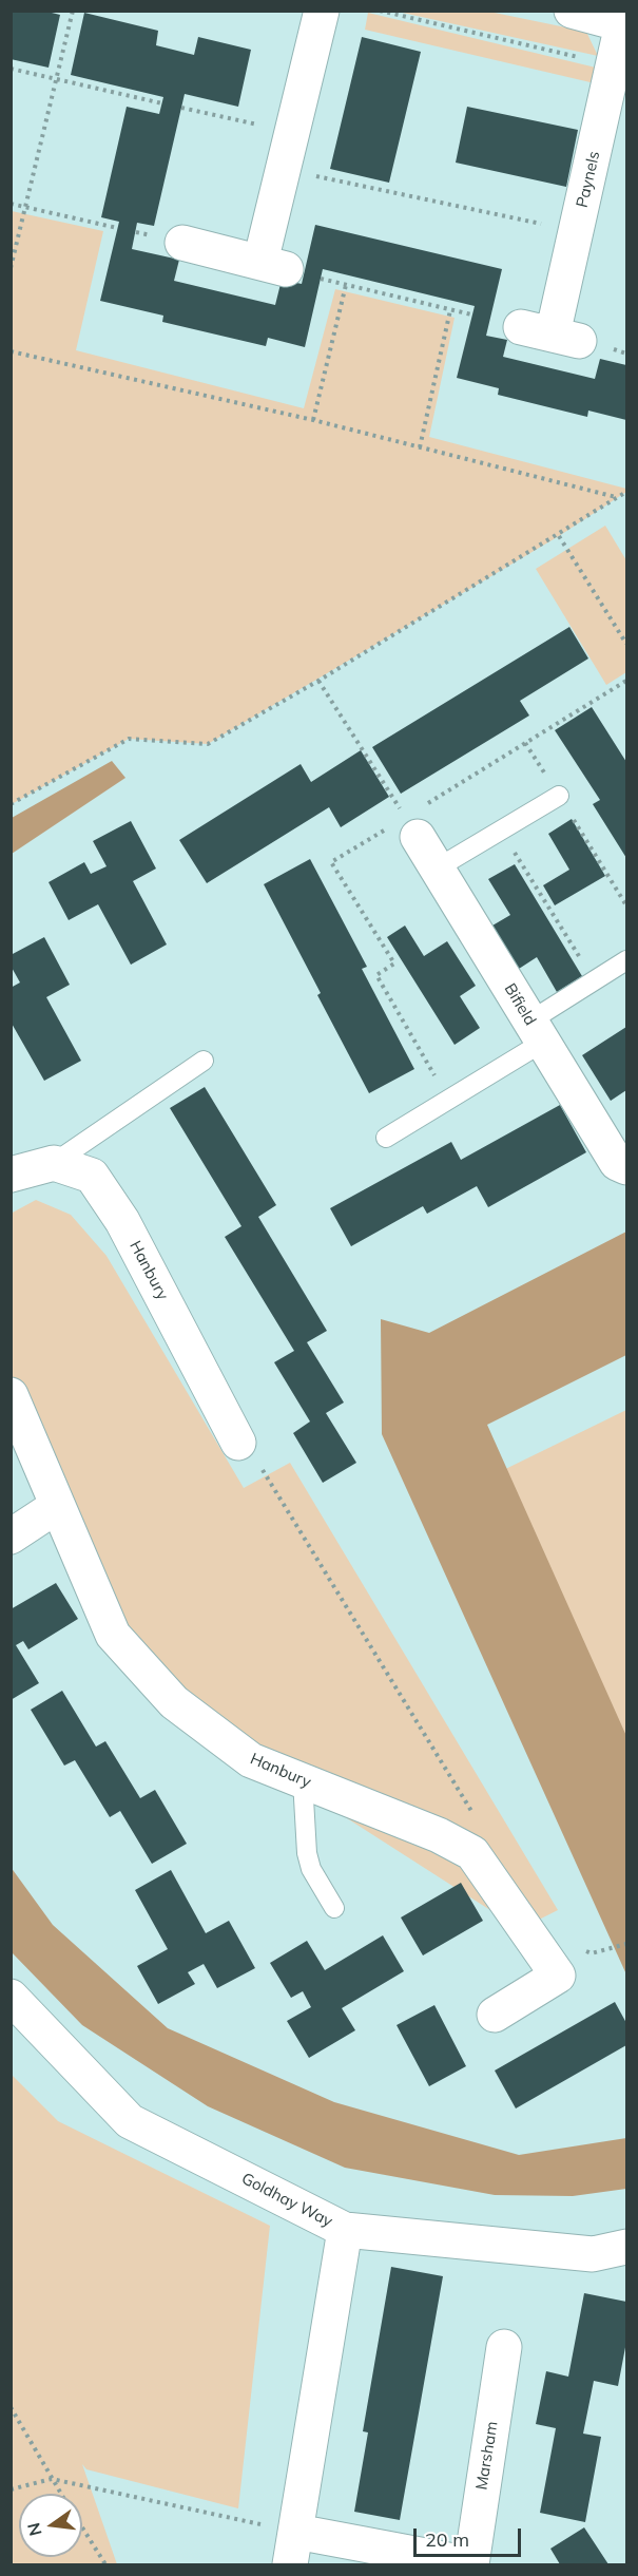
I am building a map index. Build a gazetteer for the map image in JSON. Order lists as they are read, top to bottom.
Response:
{
  "streets": {
    "street": [
      "Paynels",
      "Bifield",
      "Hanbury",
      "Goldhay Way",
      "Marsham"
    ]
  },
  "scale_bar": "20 m",
  "north": "left"
}
